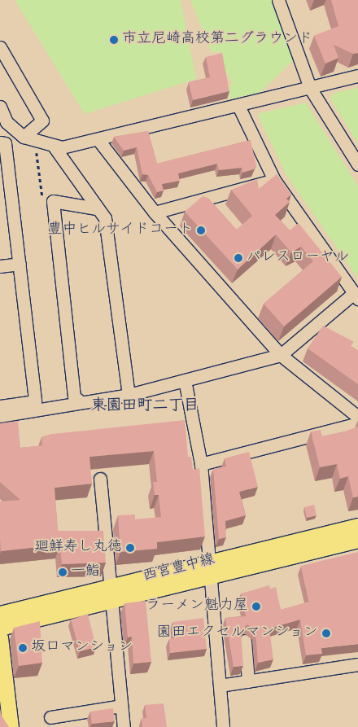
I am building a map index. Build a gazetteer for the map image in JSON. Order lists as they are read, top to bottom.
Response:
{
  "streets": {
    "main road": ["西宮豊中線"]
  },
  "districts": ["東園田町二丁目"],
  "places": [
    "市立尼崎高校第二グラウンド",
    "豊中ヒルサイドコート",
    "パレスローヤル",
    "廻鮮寿し丸徳",
    "一鮨",
    "ラーメン魁力屋",
    "園田エクセルマンション",
    "坂口マンション"
  ]
}
